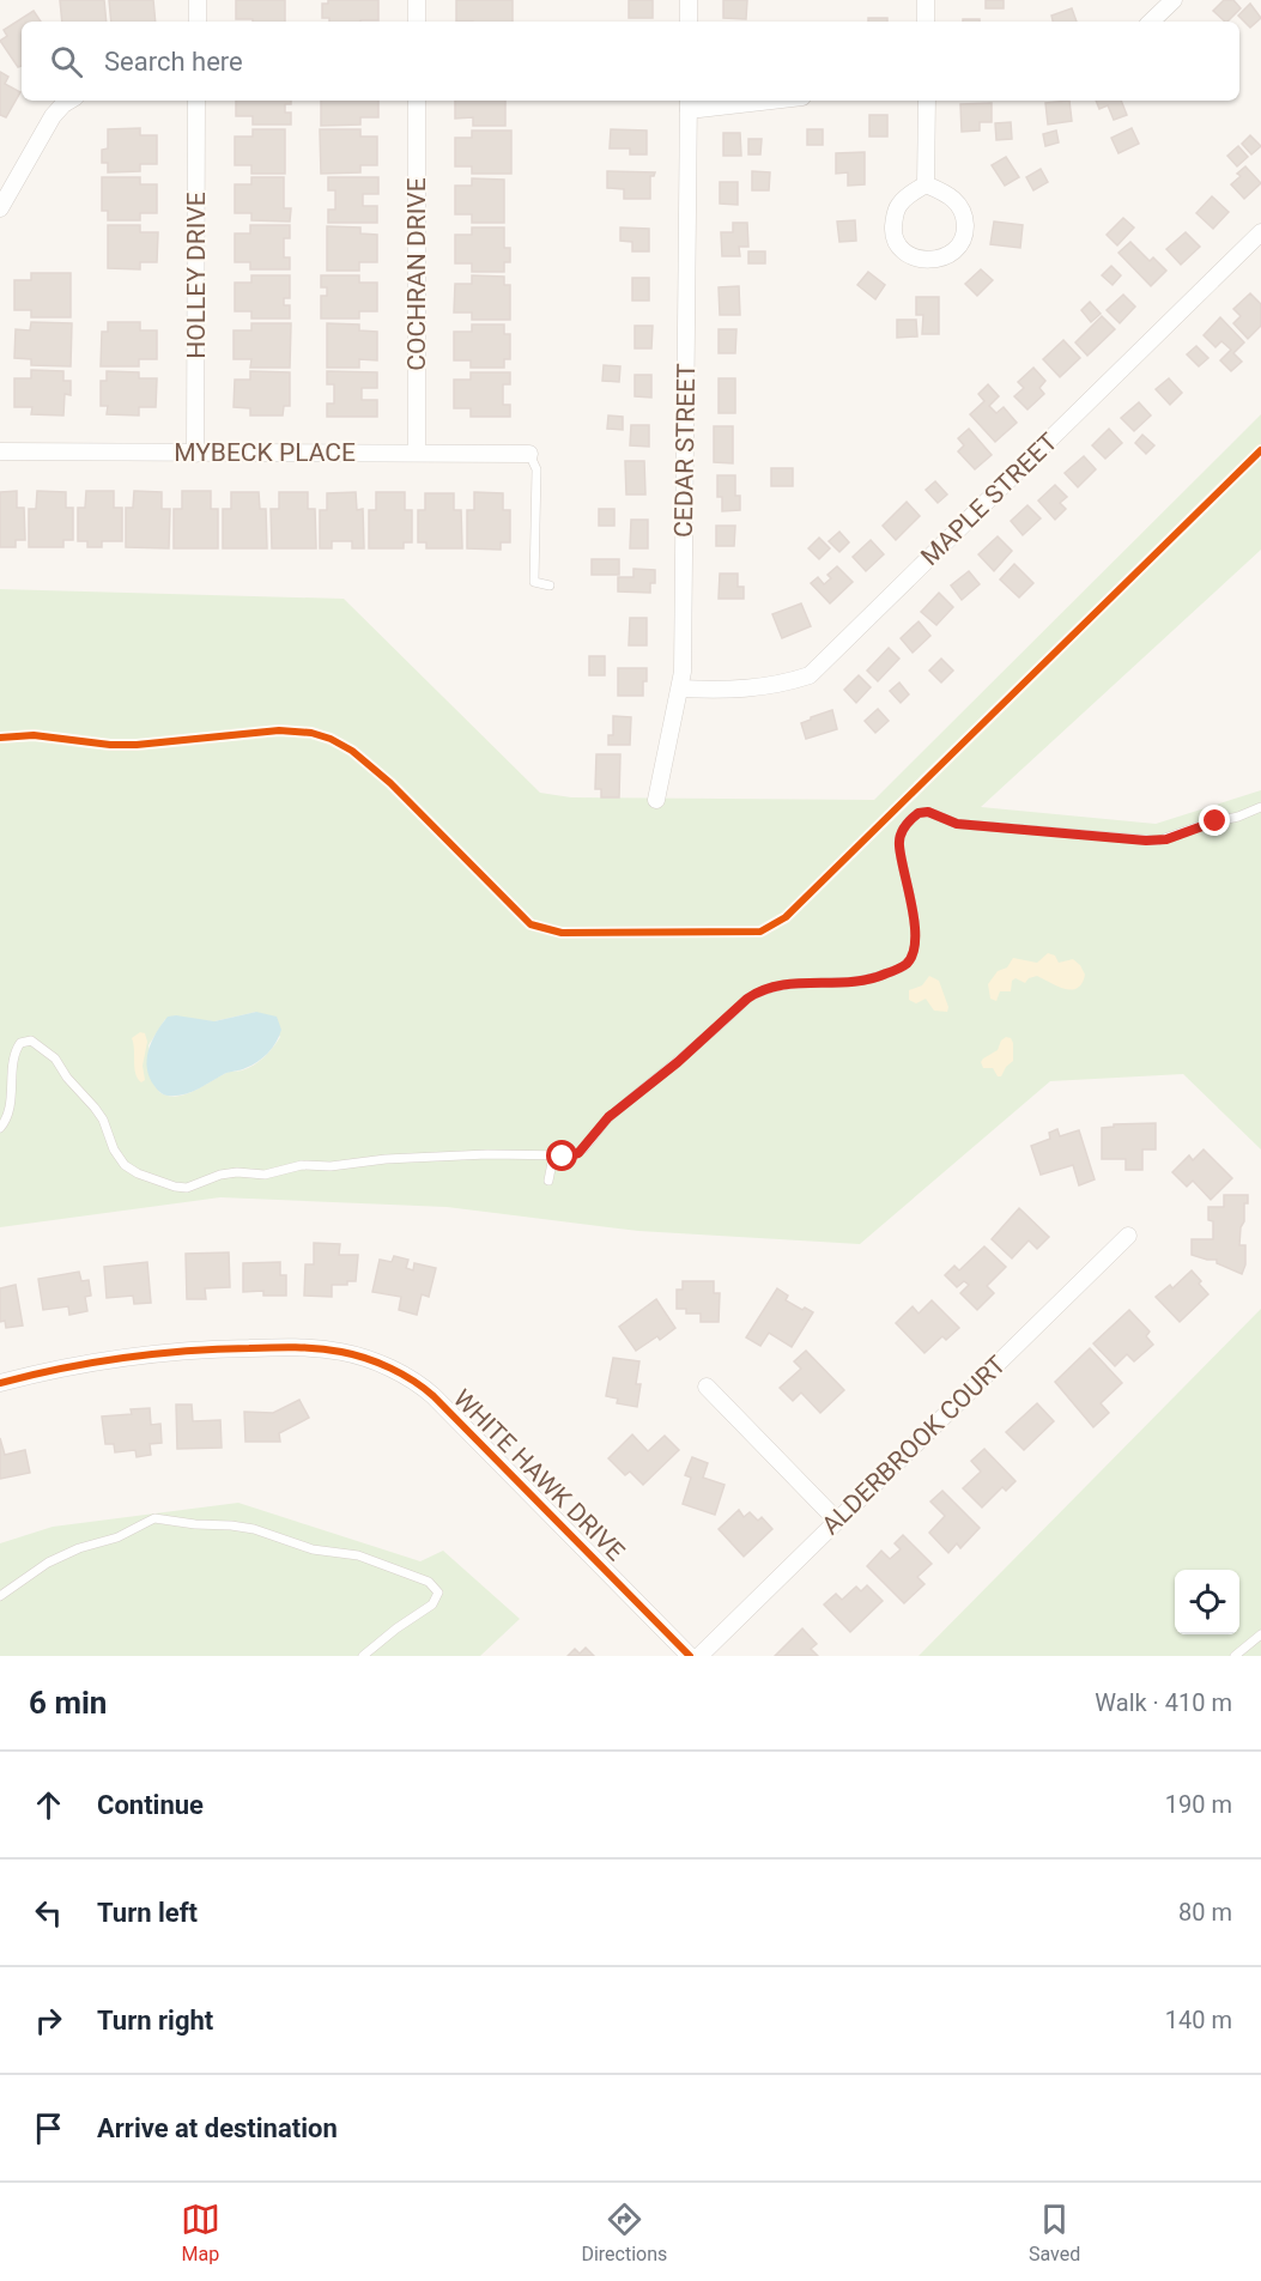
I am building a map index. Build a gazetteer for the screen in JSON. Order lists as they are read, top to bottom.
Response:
{
  "streets": {
    "street": [
      "COCHRAN DRIVE",
      "HOLLEY DRIVE",
      "CEDAR STREET",
      "MYBECK PLACE",
      "MAPLE STREET",
      "ALDERBROOK COURT",
      "WHITE HAWK DRIVE"
    ]
  },
  "crossings": [
    ["COCHRAN DRIVE", "MYBECK PLACE"],
    ["HOLLEY DRIVE", "MYBECK PLACE"],
    ["CEDAR STREET", "MAPLE STREET"]
  ],
  "page": {
    "search": "Search here",
    "heading": ["6 min", "Walk · 410 m"],
    "list": [
      ["Continue", "190 m"],
      ["Turn left", "80 m"],
      ["Turn right", "140 m"],
      "Arrive at destination"
    ],
    "nav": ["Map", "Directions", "Saved"]
  }
}
